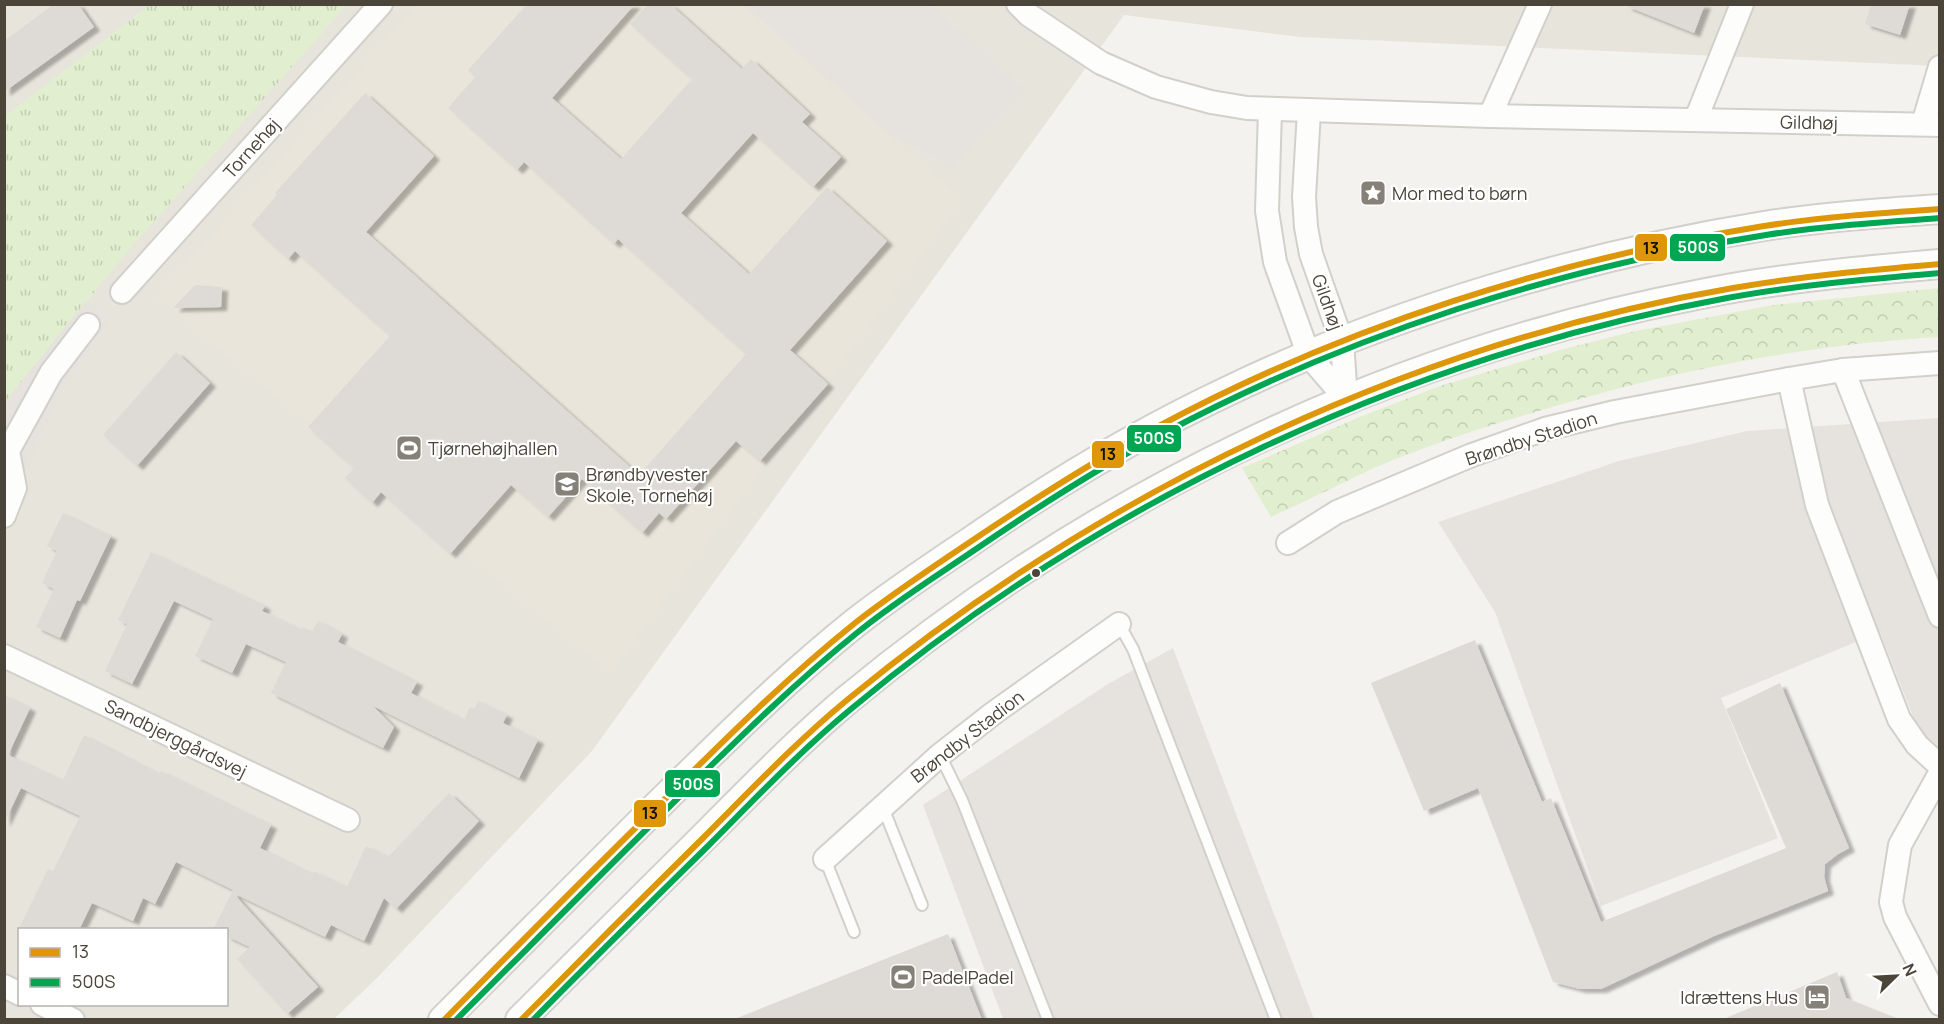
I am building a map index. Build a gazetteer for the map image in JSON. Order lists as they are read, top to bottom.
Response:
{
  "streets": {
    "street": [
      "Gildhøj",
      "Tornehøj",
      "Brøndby Stadion",
      "Sandbjerggårdsvej"
    ]
  },
  "places": {
    "place": ["Mor med to børn"],
    "sports": ["Tjørnehøjhallen", "PadelPadel"],
    "school or university": ["Brøndbyvester Skole, Tornehøj"],
    "hotel": ["Idrættens Hus"]
  },
  "lines": ["transit line 13", "transit line 500S"],
  "legend": ["13", "500S"],
  "north": "top right"
}
